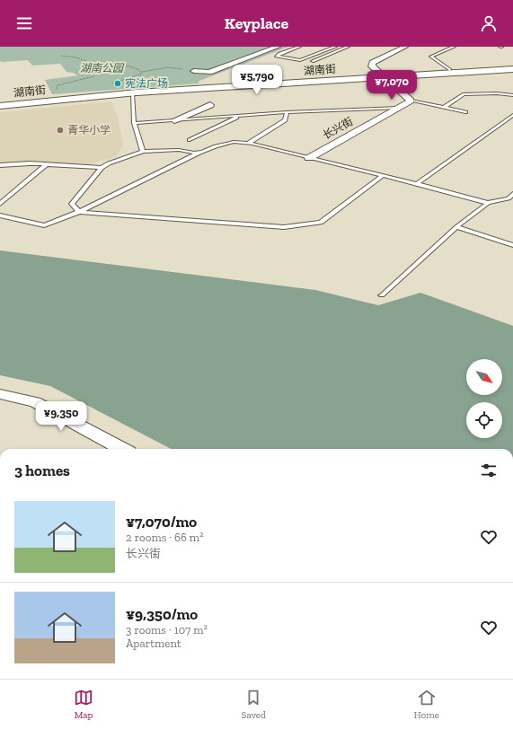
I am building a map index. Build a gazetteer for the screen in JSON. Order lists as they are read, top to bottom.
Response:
{
  "streets": {
    "main road": ["湖南街"],
    "street": ["长兴街"]
  },
  "parks": ["湖南公园"],
  "places": ["宪法广场", "青华小学"],
  "north": "bottom right",
  "page": {
    "header": "Keyplace",
    "price": ["¥5,790", "¥7,070", "¥9,350"],
    "heading": "3 homes",
    "list": [
      {
        "name": "¥7,070/mo",
        "note": "2 rooms · 66 m² · 长兴街"
      },
      {
        "name": "¥9,350/mo",
        "note": "3 rooms · 107 m² · Apartment"
      }
    ],
    "tabs": ["Map", "Saved", "Home"]
  }
}
